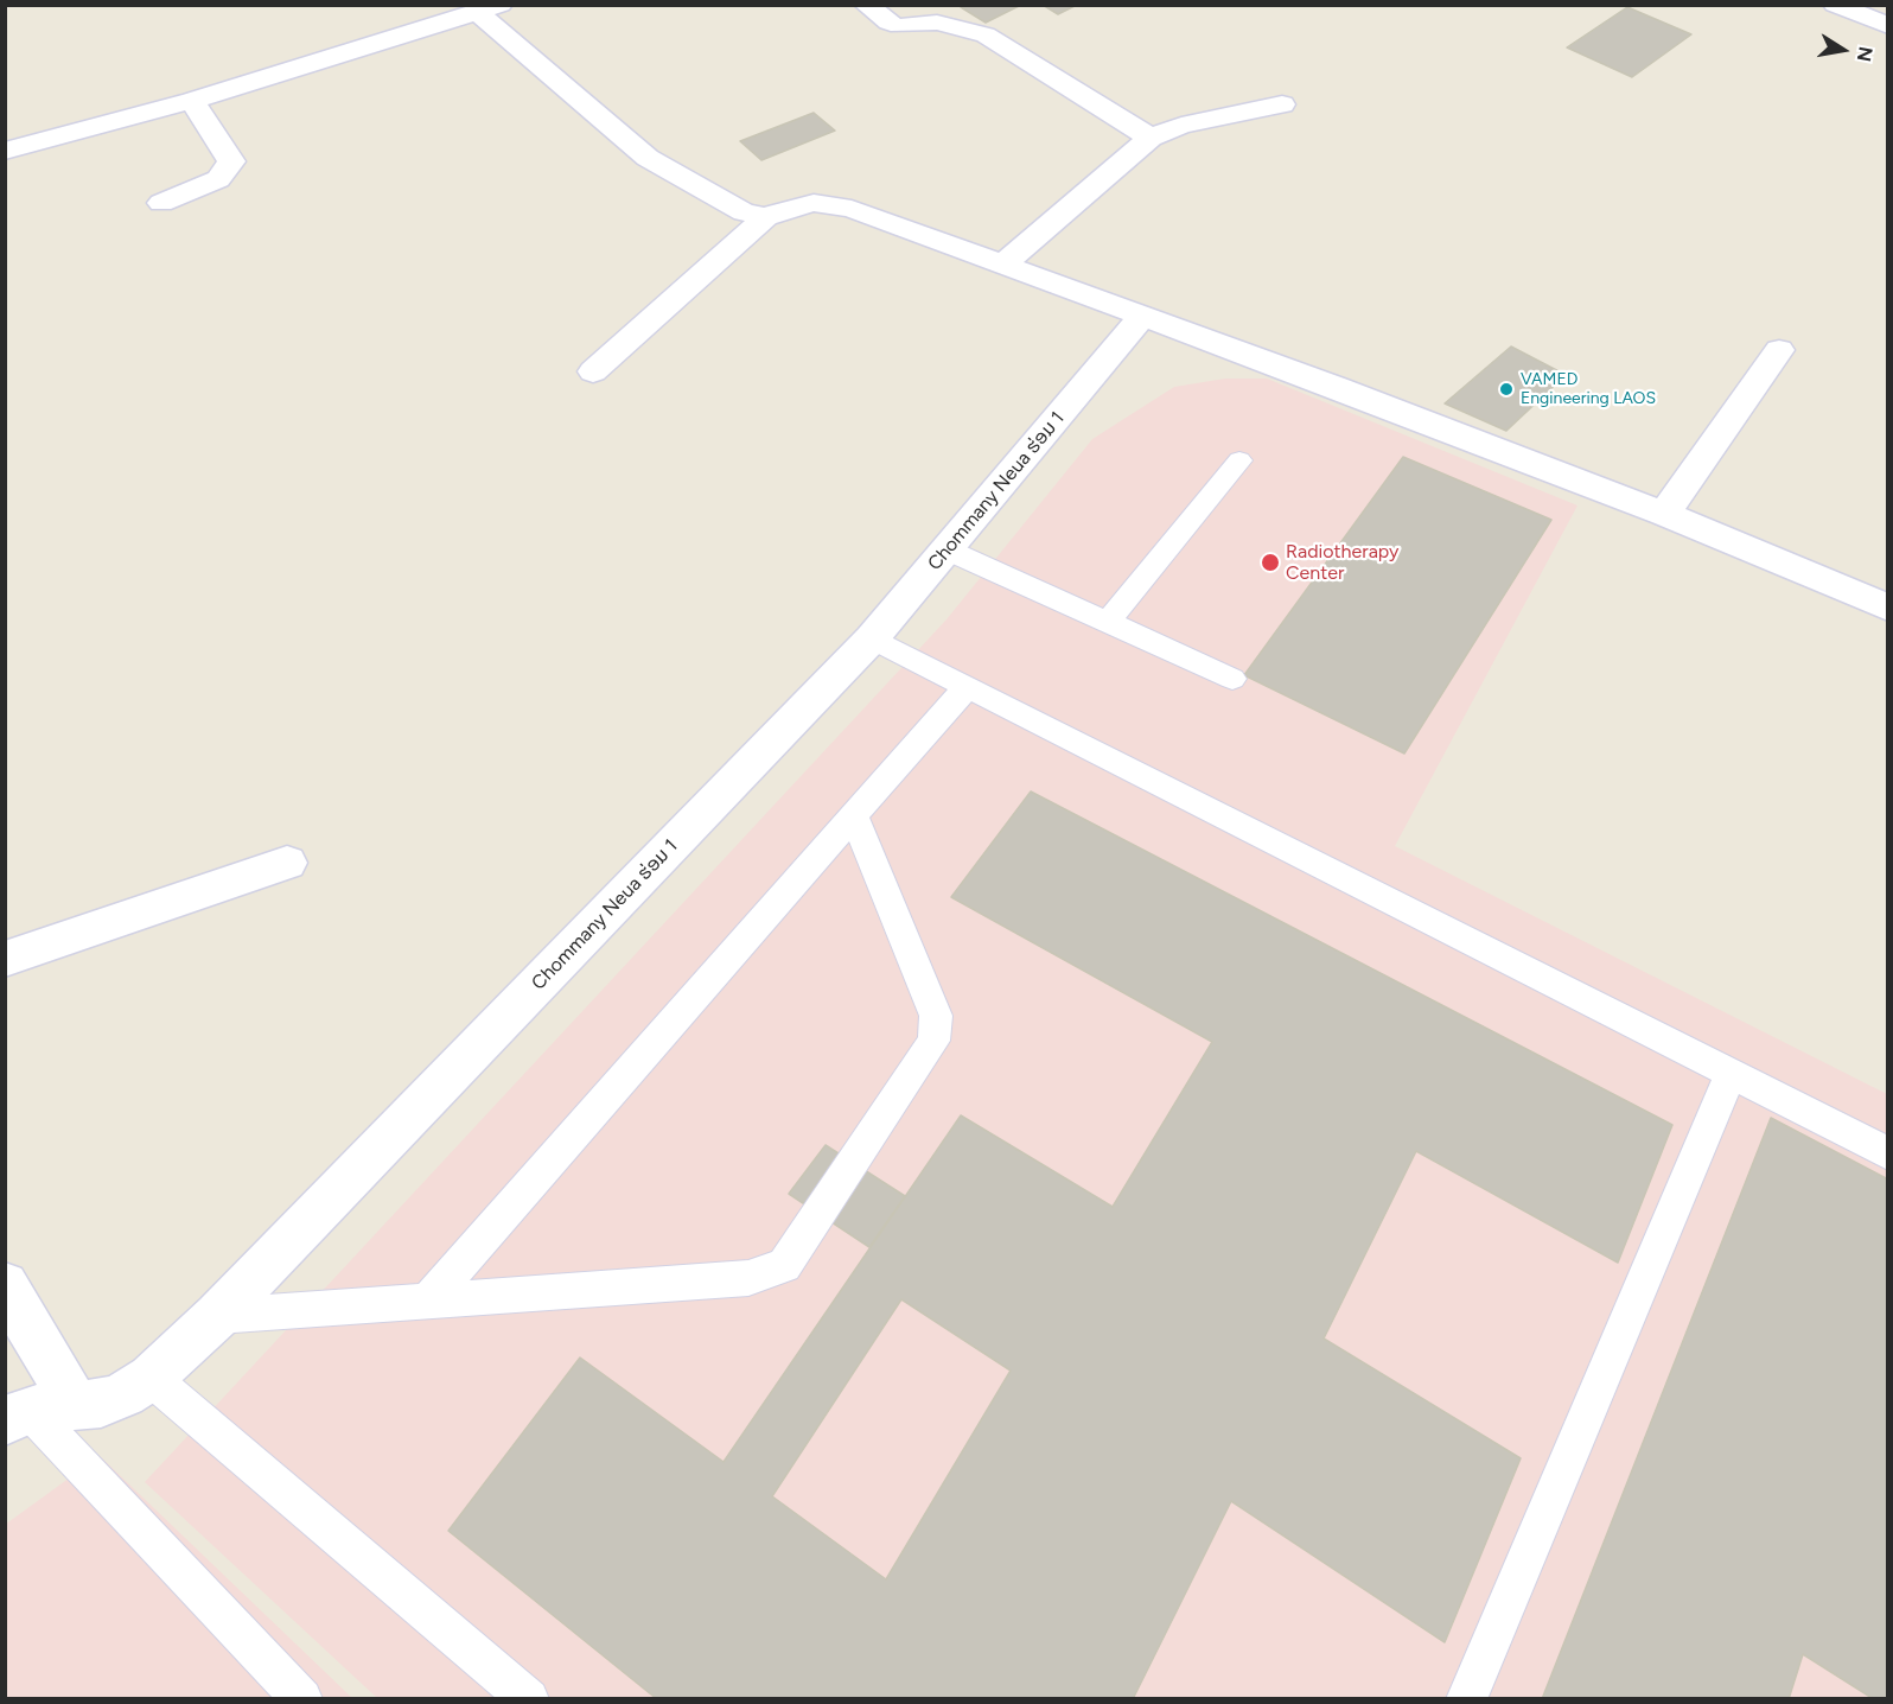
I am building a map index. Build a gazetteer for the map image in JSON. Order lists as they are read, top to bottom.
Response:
{
  "streets": {
    "street": ["Chommany Neua ຮ່ອມ 1"]
  },
  "places": ["VAMED Engineering LAOS", "Radiotherapy Center"],
  "north": "right"
}
